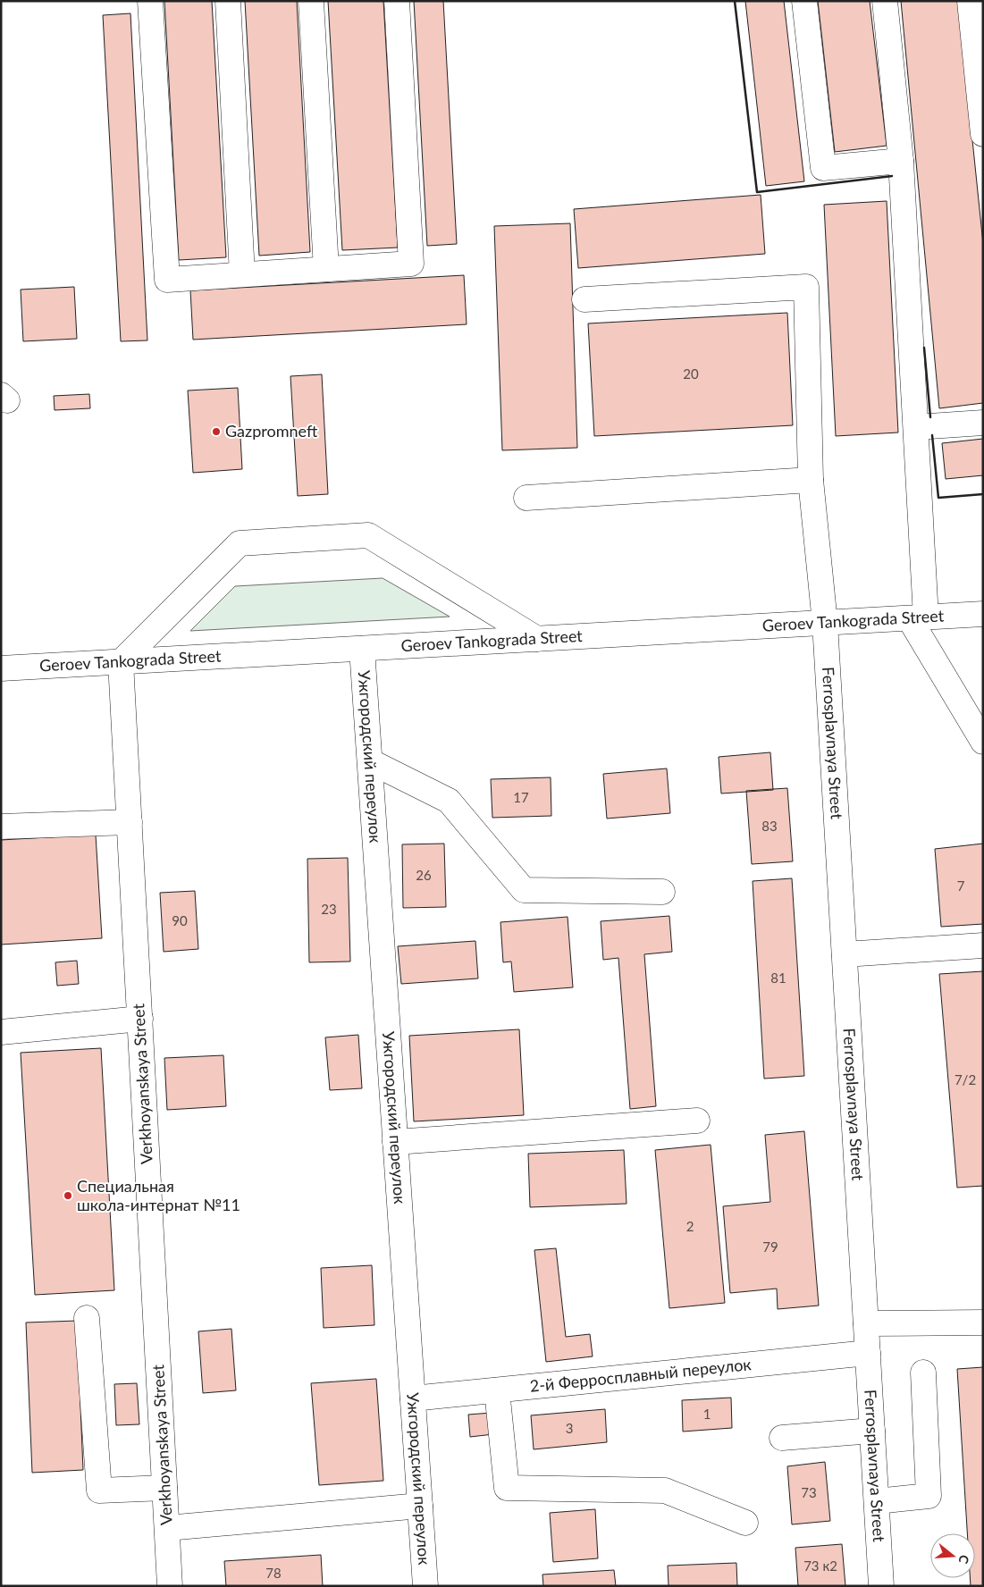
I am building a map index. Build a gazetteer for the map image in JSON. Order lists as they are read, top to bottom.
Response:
{
  "streets": {
    "street": [
      "Geroev Tankograda Street",
      "Ferrosplavnaya Street",
      "Ужгородский переулок",
      "Verkhoyanskaya Street",
      "2-й Ферросплавный переулок"
    ]
  },
  "crossings": [
    ["Geroev Tankograda Street", "Ferrosplavnaya Street"],
    ["Geroev Tankograda Street", "Ужгородский переулок"],
    ["Geroev Tankograda Street", "Verkhoyanskaya Street"],
    ["Ferrosplavnaya Street", "2-й Ферросплавный переулок"],
    ["Ужгородский переулок", "2-й Ферросплавный переулок"]
  ],
  "places": ["Gazpromneft", "Специальная школа-интернат №11"],
  "house_numbers": [
    "20",
    "17",
    "83",
    "26",
    "7",
    "23",
    "90",
    "81",
    "7/2",
    "2",
    "79",
    "1",
    "3",
    "73",
    "73 к2",
    "78"
  ],
  "north": "right"
}
